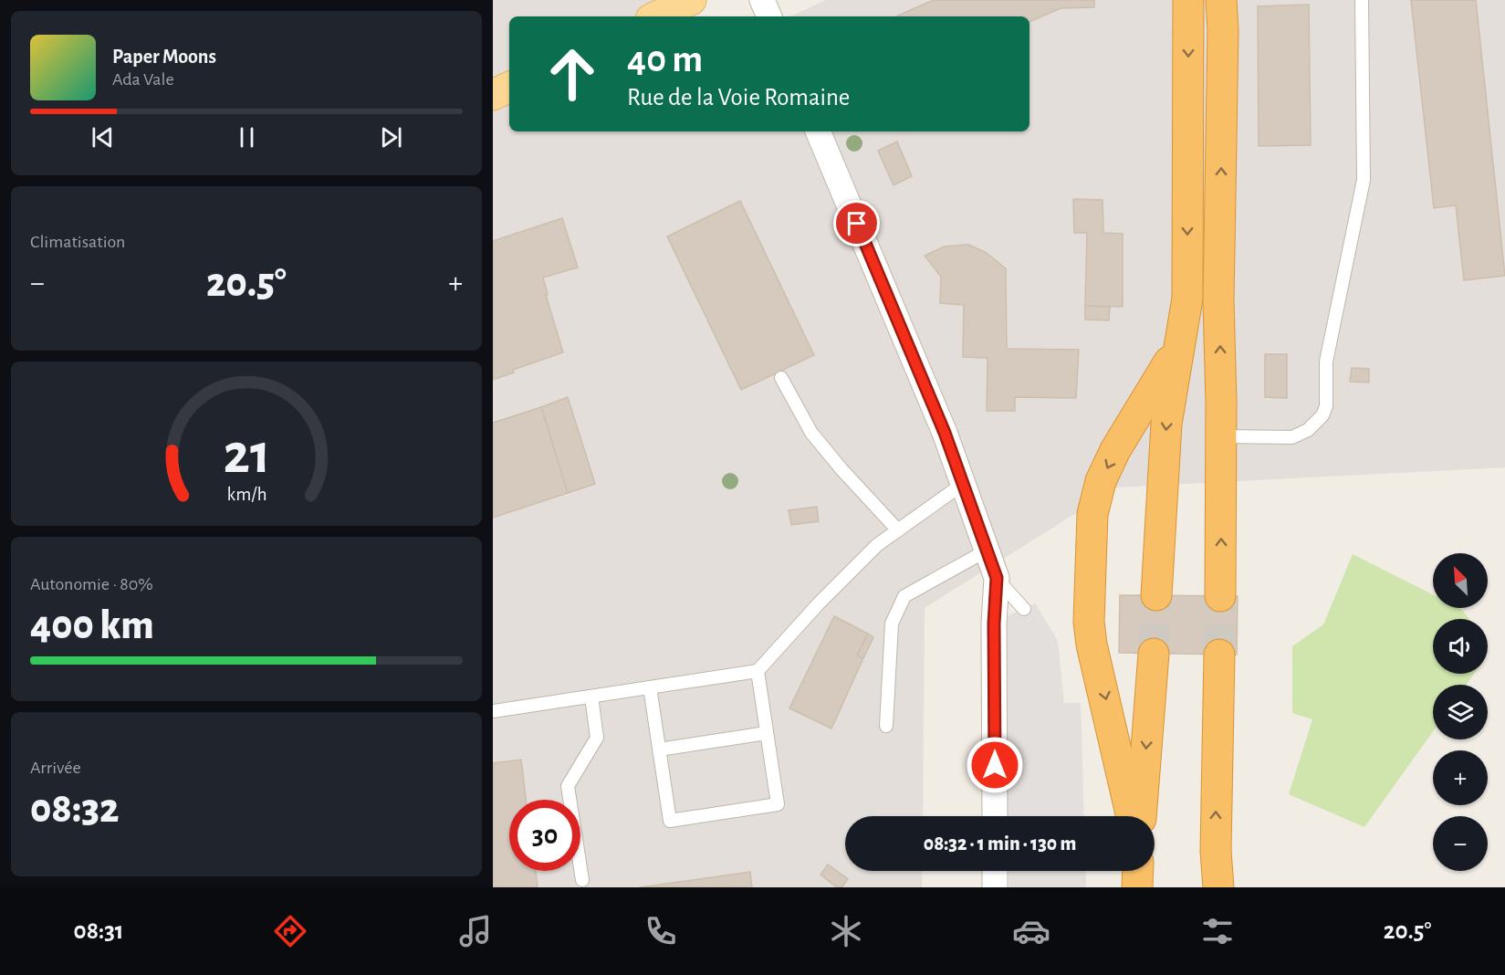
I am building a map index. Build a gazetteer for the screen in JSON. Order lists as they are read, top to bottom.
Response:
{
  "north": "top left",
  "page": {
    "turn": ["40 m", "Rue de la Voie Romaine"],
    "song": ["Paper Moons", "Ada Vale"],
    "tile": [
      "Climatisation",
      ["Autonomie · 80%", "400 km"],
      ["Arrivée", "08:32"]
    ],
    "heat": ["−", "20.5°", "+"],
    "map_buttons": ["+", "−"],
    "limit": "30",
    "trip": "08:32 · 1 min · 130 m",
    "tabs": ["08:31", "20.5°"],
    "gauge": ["21", "km/h"]
  }
}
